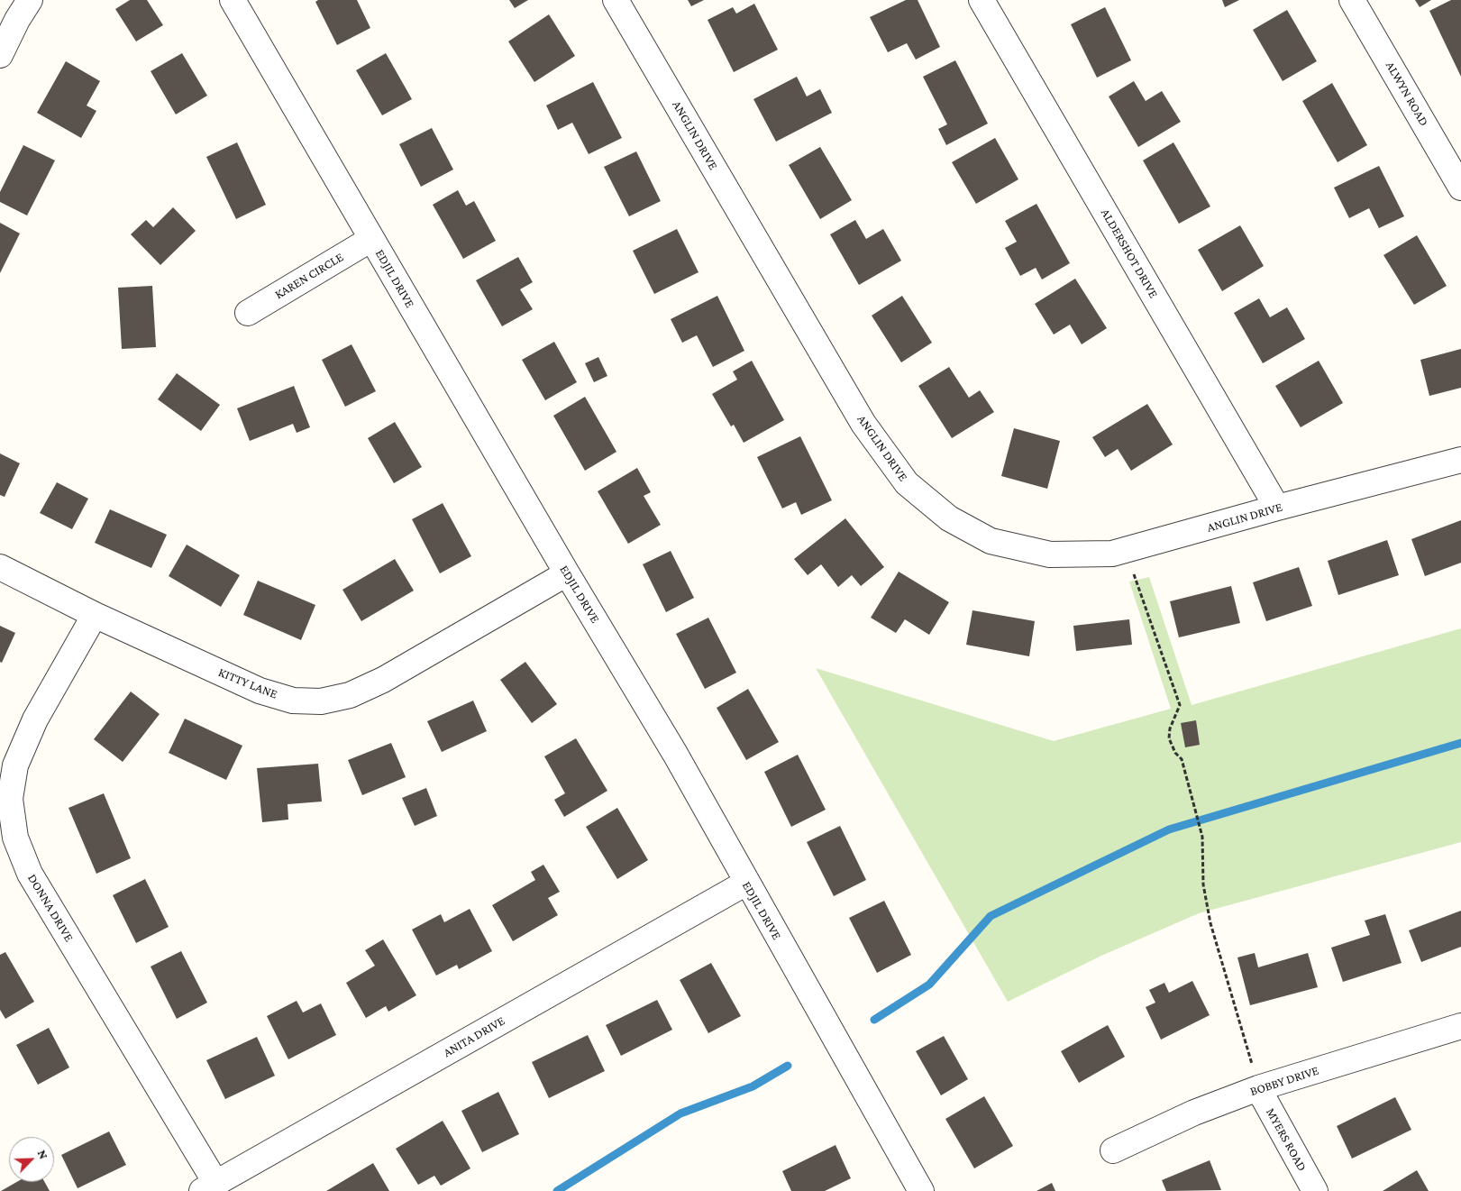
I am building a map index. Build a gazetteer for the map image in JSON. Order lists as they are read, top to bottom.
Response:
{
  "streets": {
    "street": [
      "ALWYN ROAD",
      "ANGLIN DRIVE",
      "ALDERSHOT DRIVE",
      "KAREN CIRCLE",
      "EDJIL DRIVE",
      "KITTY LANE",
      "DONNA DRIVE",
      "ANITA DRIVE",
      "BOBBY DRIVE",
      "MYERS ROAD"
    ]
  },
  "crossings": [
    ["ANGLIN DRIVE", "ALDERSHOT DRIVE"],
    ["KAREN CIRCLE", "EDJIL DRIVE"],
    ["EDJIL DRIVE", "KITTY LANE"],
    ["EDJIL DRIVE", "ANITA DRIVE"],
    ["KITTY LANE", "DONNA DRIVE"],
    ["DONNA DRIVE", "ANITA DRIVE"],
    ["BOBBY DRIVE", "MYERS ROAD"]
  ],
  "north": "top right"
}
